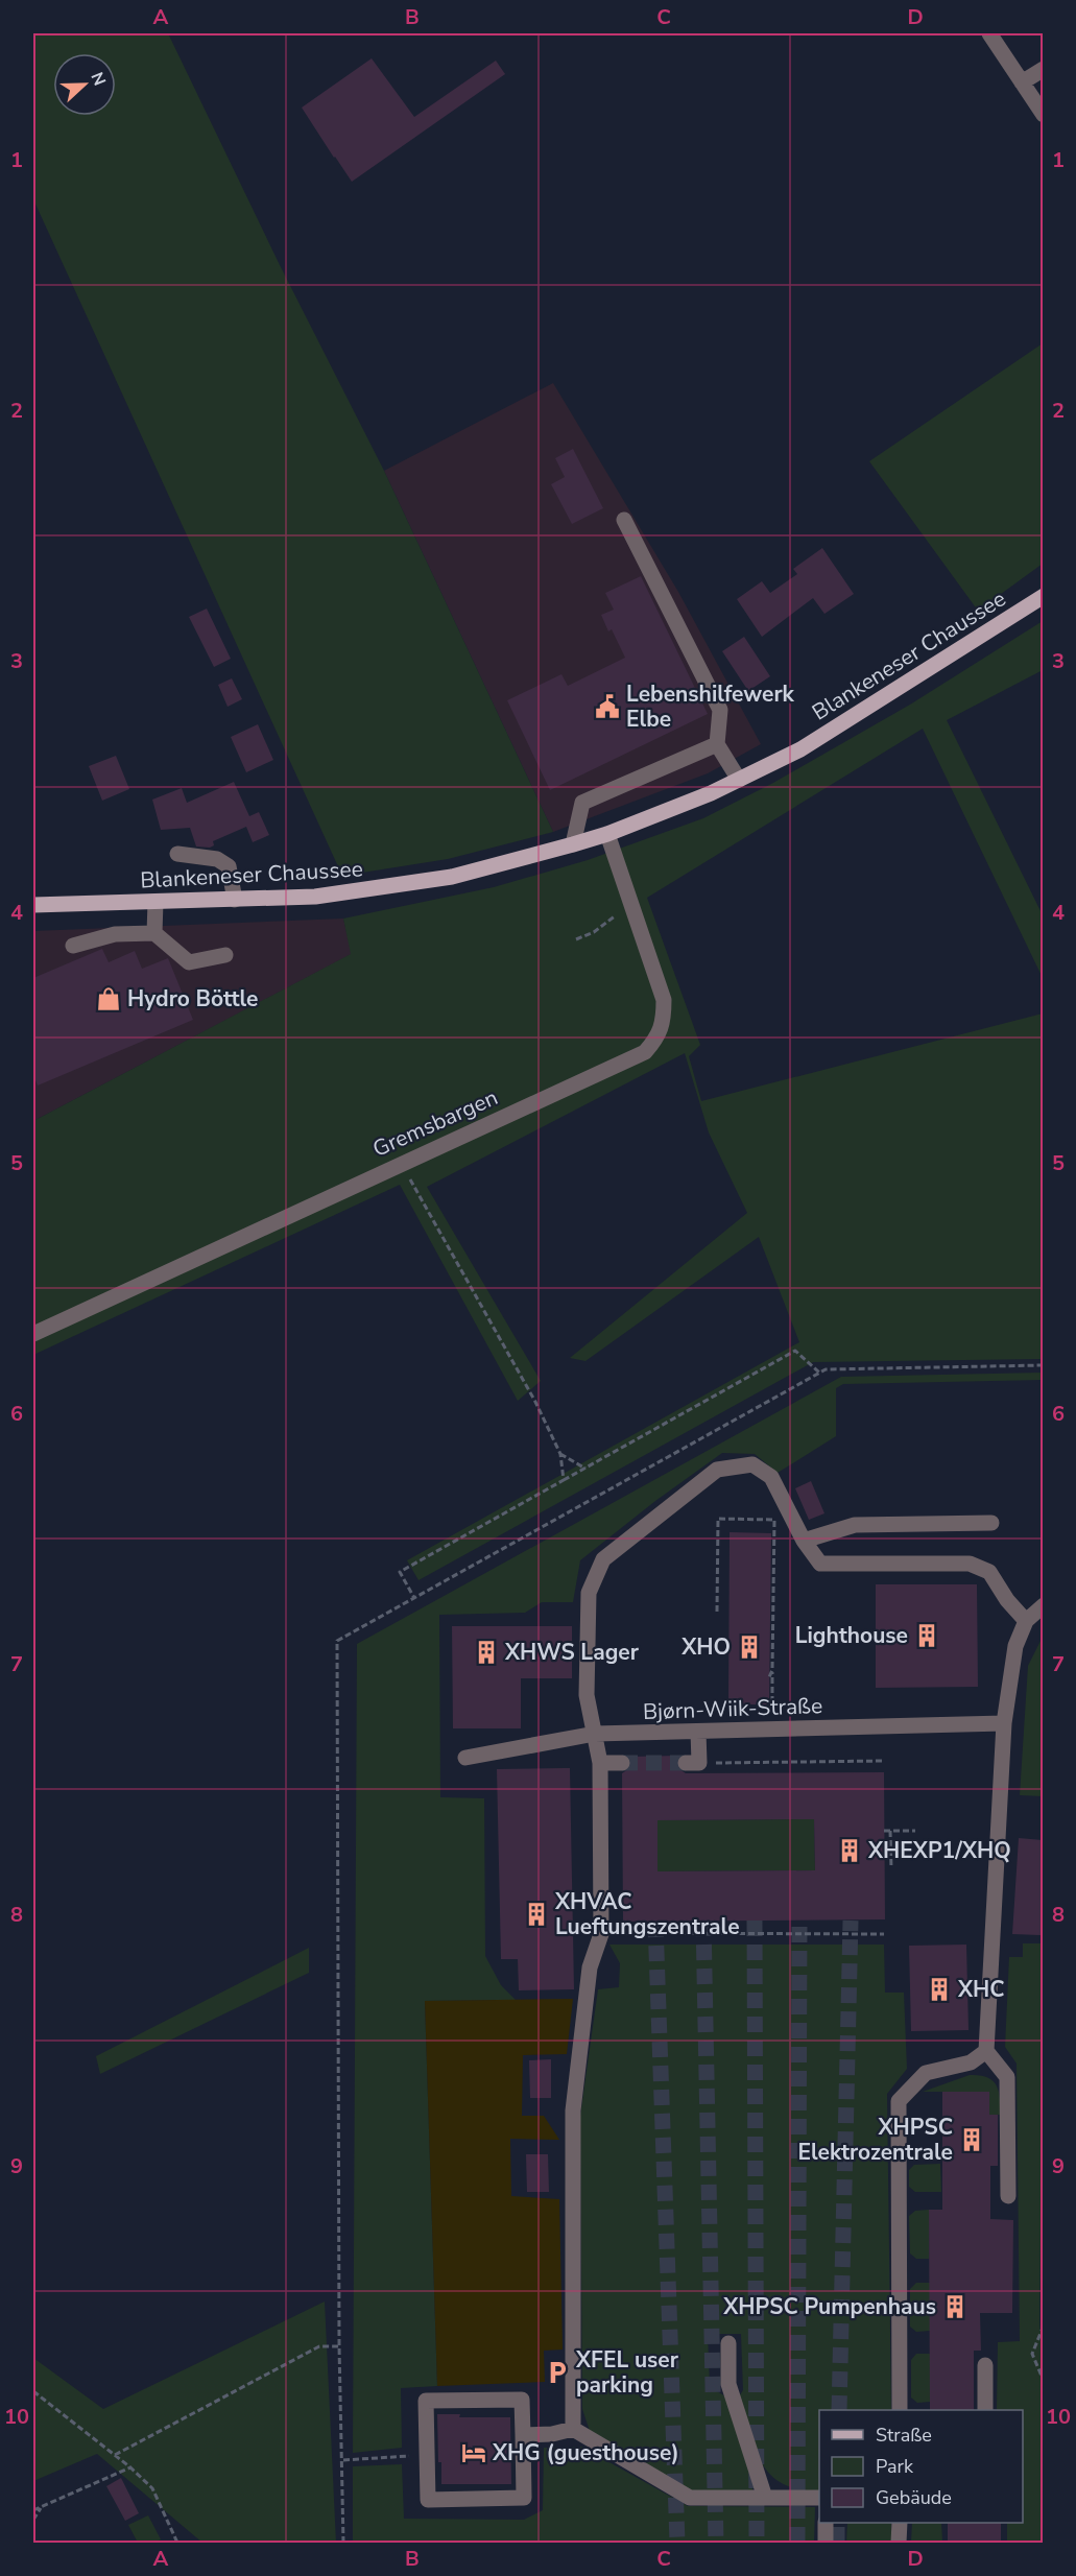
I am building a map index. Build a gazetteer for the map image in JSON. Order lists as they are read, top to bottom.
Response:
{
  "streets": {
    "main road": ["Blankeneser Chaussee"],
    "street": ["Gremsbargen", "Bjørn-Wiik-Straße"]
  },
  "crossings": [
    ["Blankeneser Chaussee", "Gremsbargen"]
  ],
  "places": {
    "public building": ["Lebenshilfewerk Elbe"],
    "shop": ["Hydro Böttle"],
    "building": [
      "Lighthouse",
      "XHO",
      "XHWS Lager",
      "XHEXP1/XHQ",
      "XHVAC Lueftungszentrale",
      "XHC",
      "XHPSC Elektrozentrale",
      "XHPSC Pumpenhaus"
    ],
    "parking": ["XFEL user parking"],
    "hotel": ["XHG (guesthouse)"]
  },
  "legend": ["Straße", "Park", "Gebäude"],
  "north": "right",
  "grid": {
    "columns": [
      "A",
      "B",
      "C",
      "D"
    ],
    "rows": [
      "1",
      "2",
      "3",
      "4",
      "5",
      "6",
      "7",
      "8",
      "9",
      "10"
    ]
  }
}
